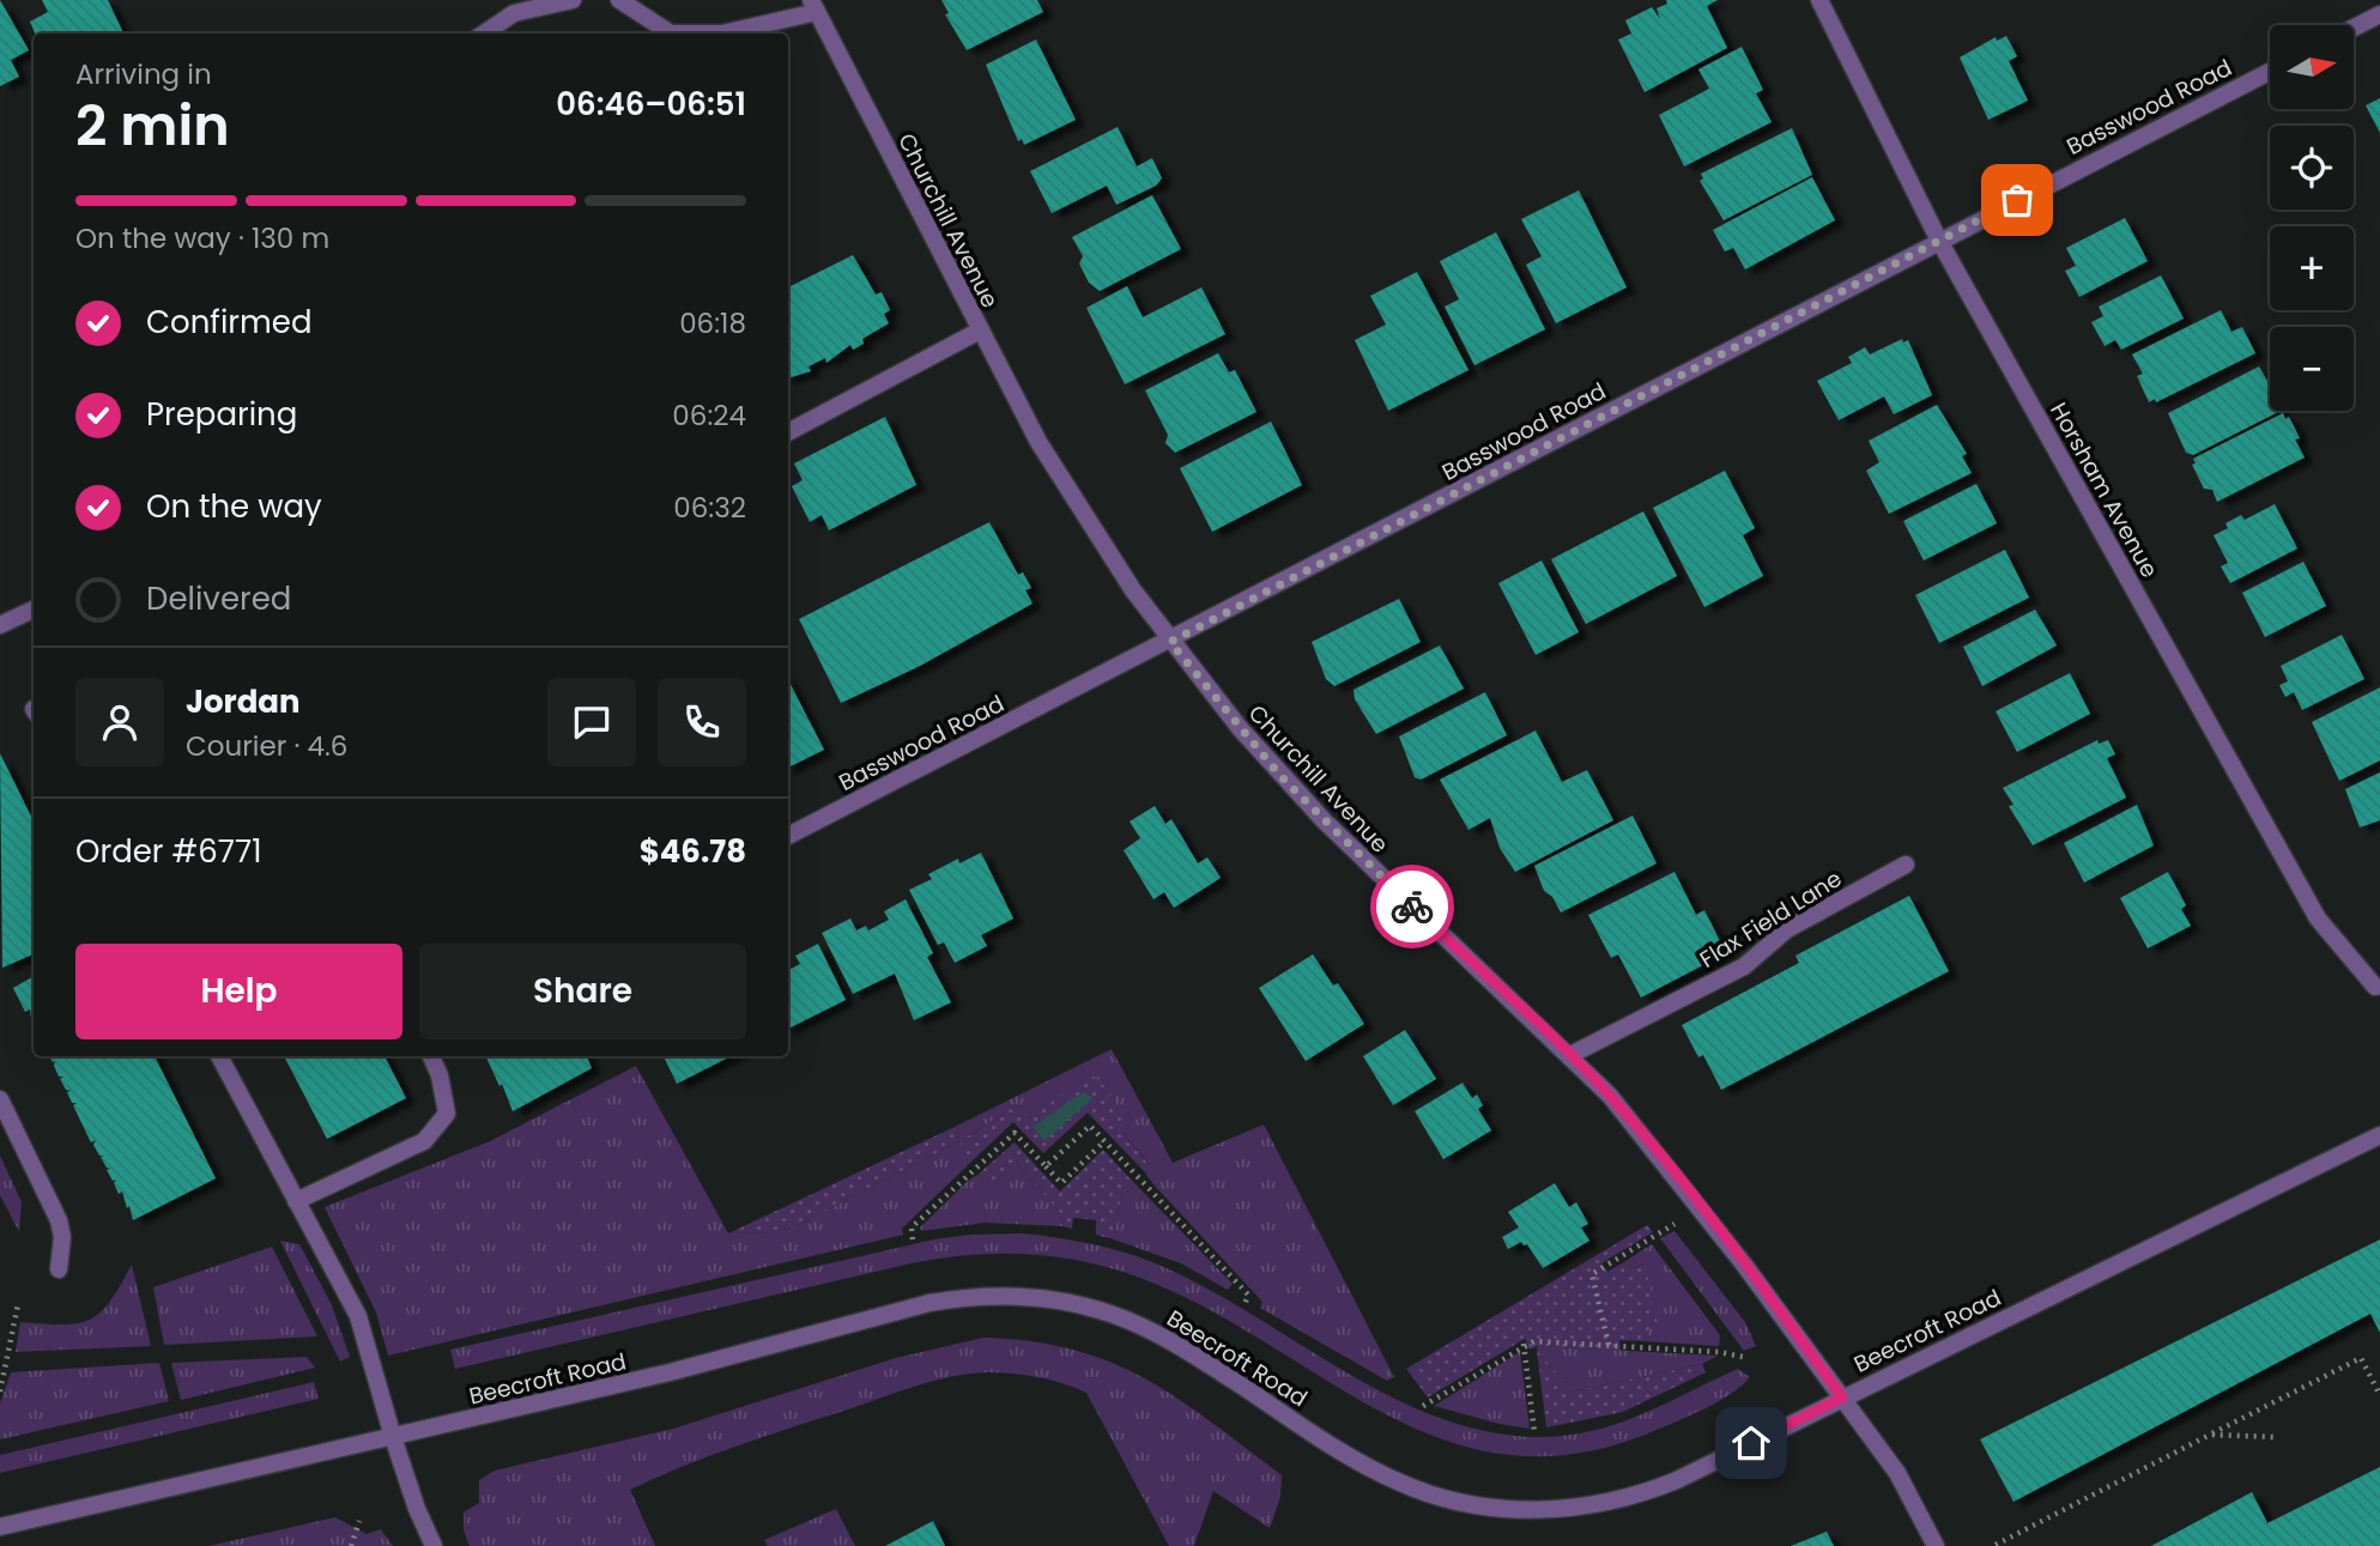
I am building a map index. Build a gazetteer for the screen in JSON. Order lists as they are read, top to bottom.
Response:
{
  "streets": {
    "street": [
      "Basswood Road",
      "Churchill Avenue",
      "Horsham Avenue",
      "Flax Field Lane",
      "Beecroft Road"
    ]
  },
  "crossings": [
    ["Basswood Road", "Churchill Avenue"],
    ["Basswood Road", "Horsham Avenue"],
    ["Churchill Avenue", "Flax Field Lane"],
    ["Churchill Avenue", "Beecroft Road"]
  ],
  "north": "right",
  "page": {
    "map_buttons": ["+", "−"],
    "heading": ["2 min", "Arriving in", "06:46–06:51"],
    "panel": [
      "Jordan",
      "Courier · 4.6",
      "Order #6771",
      "$46.78"
    ],
    "bar": "On the way · 130 m",
    "list": [
      ["Confirmed", "06:18"],
      ["Preparing", "06:24"],
      ["On the way", "06:32"],
      "Delivered"
    ],
    "buttons": ["Help", "Share"]
  }
}
